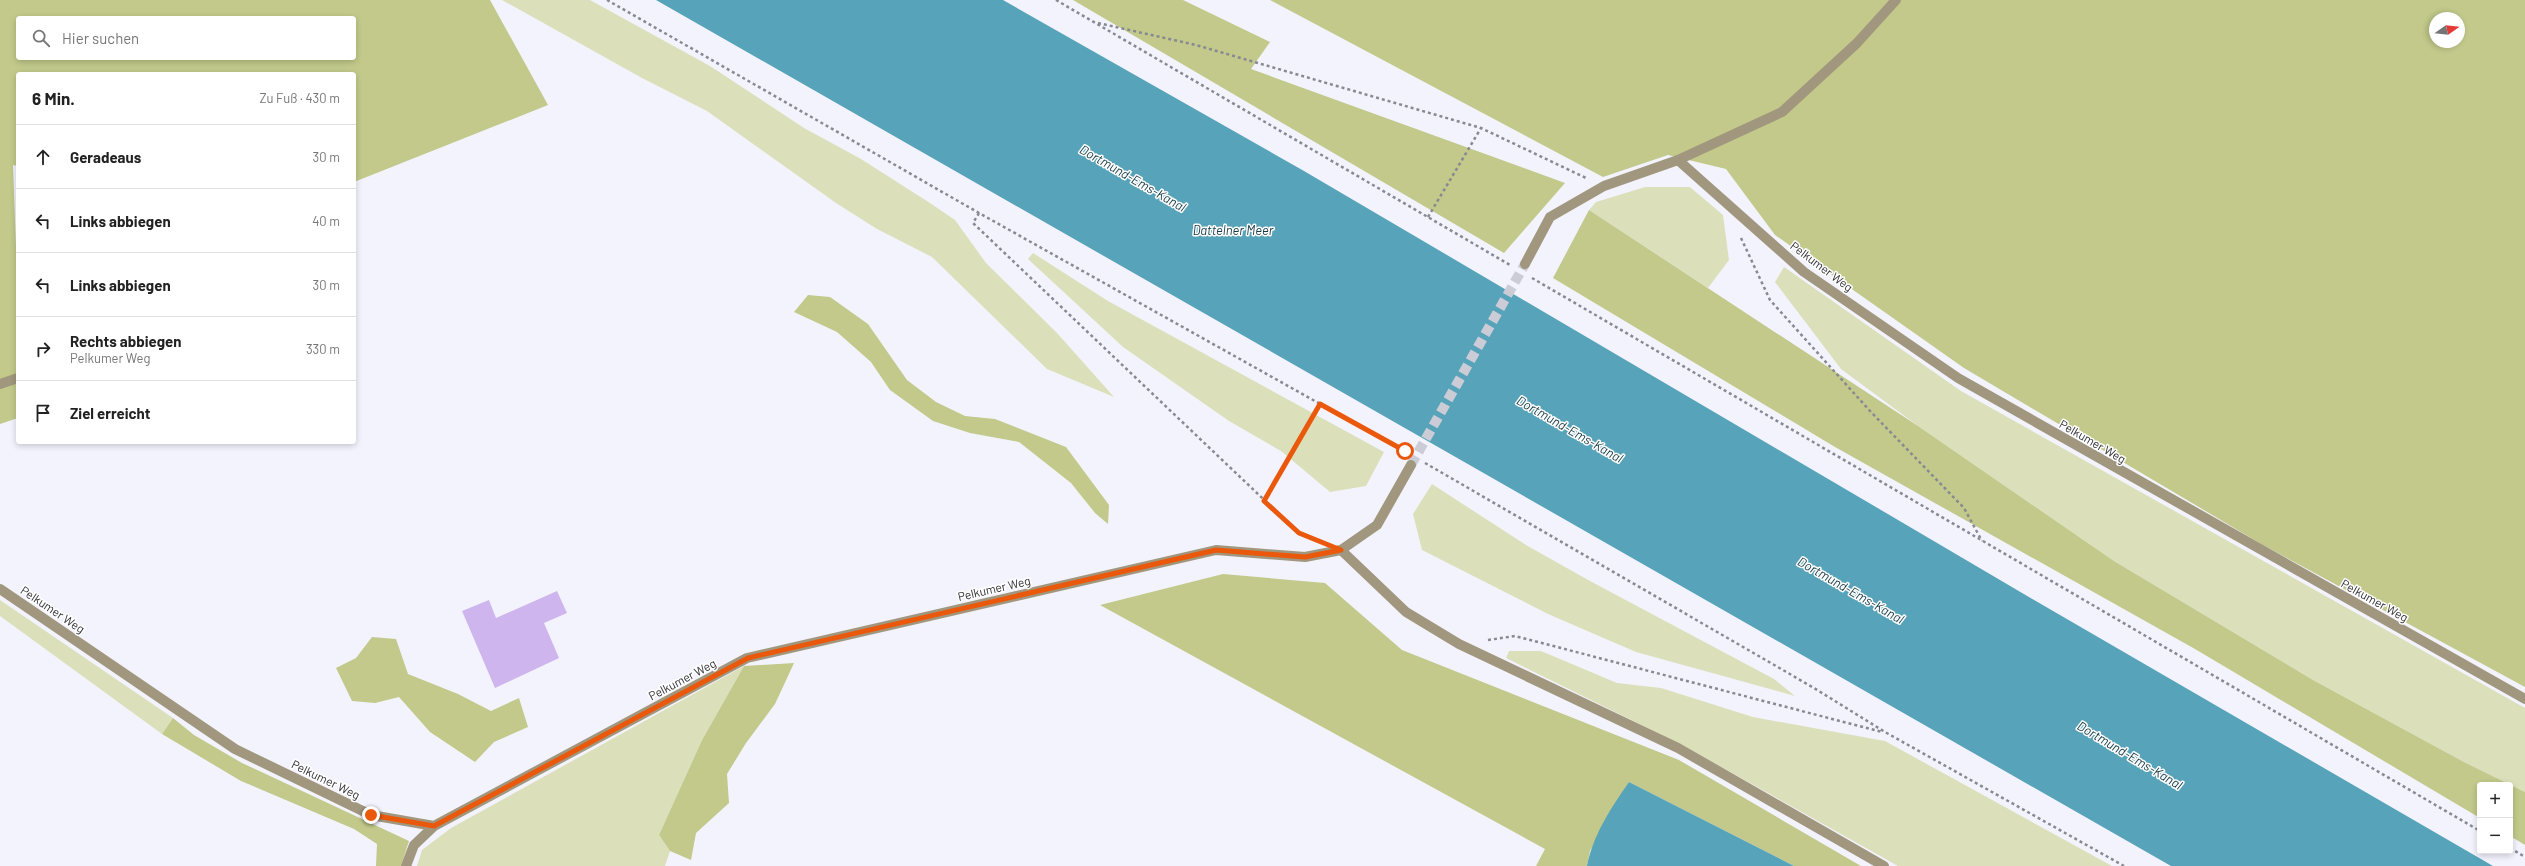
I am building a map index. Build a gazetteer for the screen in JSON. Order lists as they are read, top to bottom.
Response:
{
  "streets": {
    "street": ["Pelkumer Weg"]
  },
  "water": ["Dortmund-Ems-Kanal", "Dattelner Meer"],
  "north": "right",
  "page": {
    "search": "Hier suchen",
    "heading": ["6 Min.", "Zu Fuß · 430 m"],
    "list": [
      ["Geradeaus", "30 m"],
      ["Links abbiegen", "40 m"],
      ["Links abbiegen", "30 m"],
      ["Rechts abbiegen", "Pelkumer Weg", "330 m"],
      "Ziel erreicht"
    ],
    "map_buttons": ["+", "−"]
  }
}
